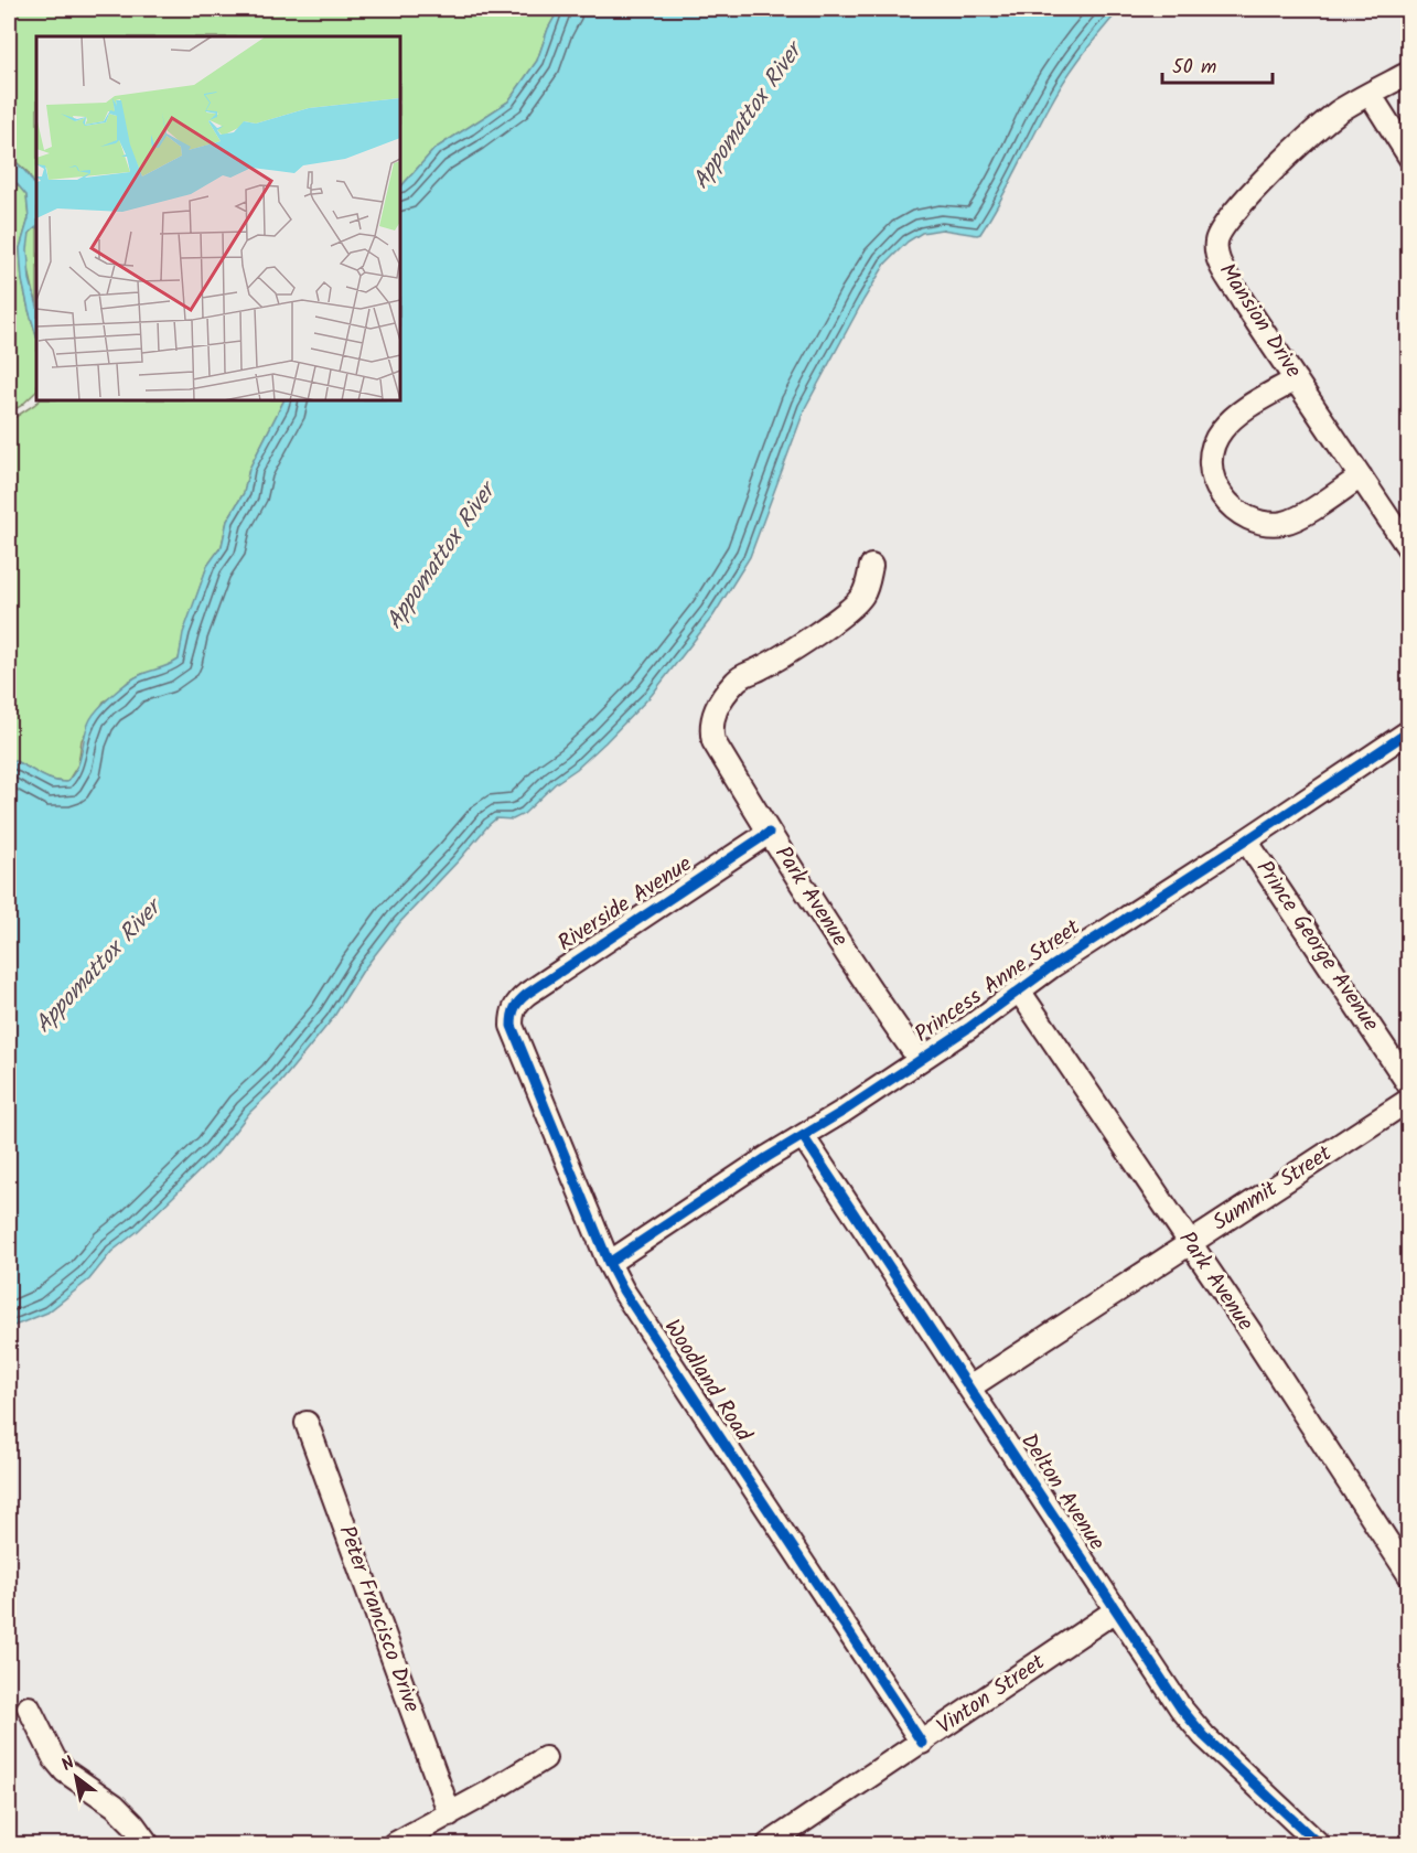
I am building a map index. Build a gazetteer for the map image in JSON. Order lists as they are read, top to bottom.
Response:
{
  "streets": {
    "street": [
      "Mansion Drive",
      "Park Avenue",
      "Riverside Avenue",
      "Prince George Avenue",
      "Princess Anne Street",
      "Summit Street",
      "Woodland Road",
      "Delton Avenue",
      "Peter Francisco Drive",
      "Vinton Street"
    ]
  },
  "crossings": [
    ["Park Avenue", "Riverside Avenue"],
    ["Park Avenue", "Princess Anne Street"],
    ["Park Avenue", "Summit Street"],
    ["Riverside Avenue", "Woodland Road"],
    ["Prince George Avenue", "Princess Anne Street"],
    ["Princess Anne Street", "Woodland Road"],
    ["Princess Anne Street", "Delton Avenue"],
    ["Summit Street", "Delton Avenue"],
    ["Woodland Road", "Vinton Street"],
    ["Delton Avenue", "Vinton Street"]
  ],
  "water": ["Appomattox River"],
  "scale_bar": "50 m",
  "north": "top left"
}
